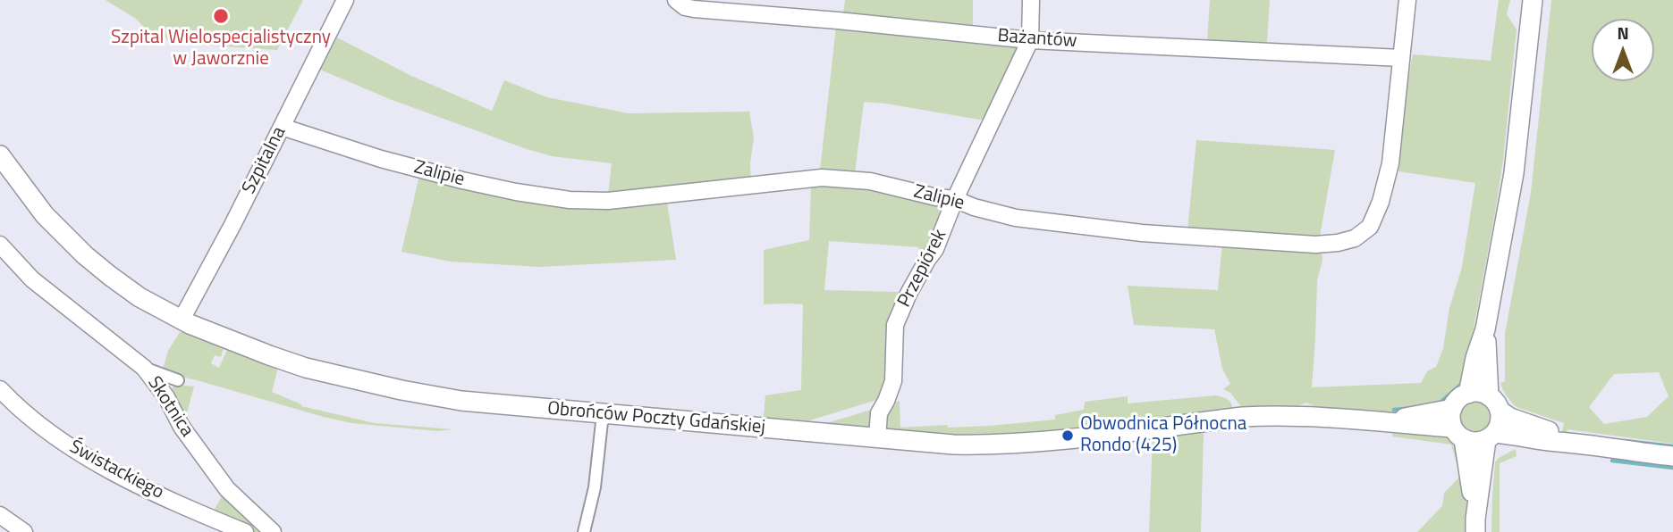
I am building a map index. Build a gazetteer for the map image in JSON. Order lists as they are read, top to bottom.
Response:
{
  "streets": {
    "street": [
      "Bażantów",
      "Szpitalna",
      "Zalipie",
      "Przepiórek",
      "Skotnica",
      "Obrońców Poczty Gdańskiej",
      "Świstackiego"
    ]
  },
  "crossings": [
    ["Bażantów", "Zalipie"],
    ["Bażantów", "Przepiórek"],
    ["Szpitalna", "Zalipie"],
    ["Szpitalna", "Obrońców Poczty Gdańskiej"],
    ["Zalipie", "Przepiórek"],
    ["Przepiórek", "Obrońców Poczty Gdańskiej"]
  ],
  "places": ["Szpital Wielospecjalistyczny w Jaworznie", "Obwodnica Północna Rondo (425)"],
  "north": "top"
}
